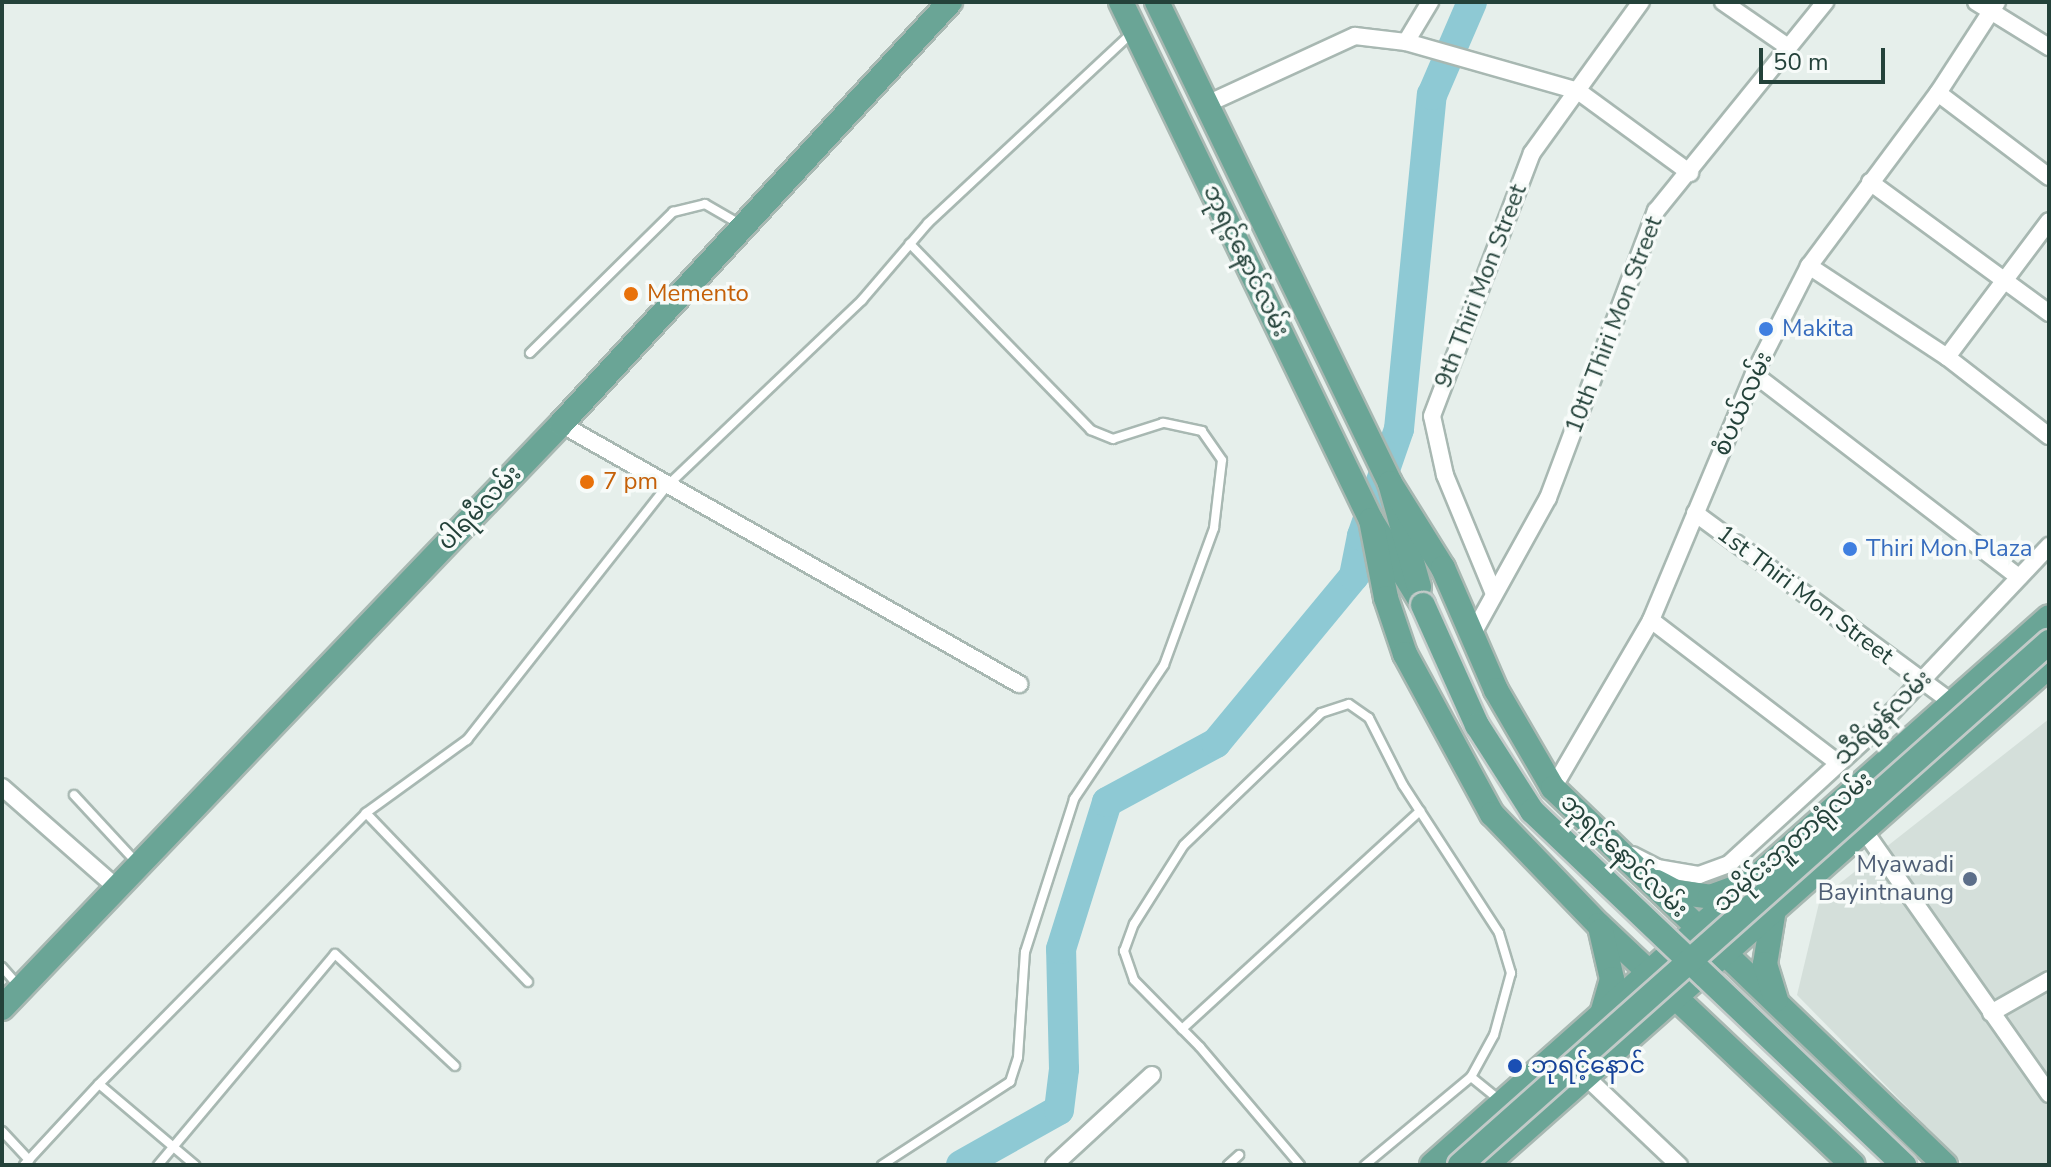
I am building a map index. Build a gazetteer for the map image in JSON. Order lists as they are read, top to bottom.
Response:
{
  "streets": {
    "main road": ["ဘုရင့်နောင်လမ်း", "ပါရမီလမ်း", "သမိုင်းဘူတာရုံလမ်း"],
    "street": [
      "9th Thiri Mon Street",
      "10th Thiri Mon Street",
      "စံပယ်လမ်း",
      "1st Thiri Mon Street",
      "သီရိမွန်လမ်း"
    ]
  },
  "crossings": [
    ["ဘုရင့်နောင်လမ်း", "10th Thiri Mon Street"],
    ["ဘုရင့်နောင်လမ်း", "စံပယ်လမ်း"],
    ["ဘုရင့်နောင်လမ်း", "သီရိမွန်လမ်း"],
    ["ဘုရင့်နောင်လမ်း", "သမိုင်းဘူတာရုံလမ်း"],
    ["9th Thiri Mon Street", "10th Thiri Mon Street"],
    ["စံပယ်လမ်း", "1st Thiri Mon Street"],
    ["1st Thiri Mon Street", "သီရိမွန်လမ်း"],
    ["1st Thiri Mon Street", "သမိုင်းဘူတာရုံလမ်း"]
  ],
  "places": [
    "Memento",
    "Makita",
    "7 pm",
    "Thiri Mon Plaza",
    "Myawadi Bayintnaung",
    "ဘုရင့်နောင်"
  ],
  "scale_bar": "50 m"
}
